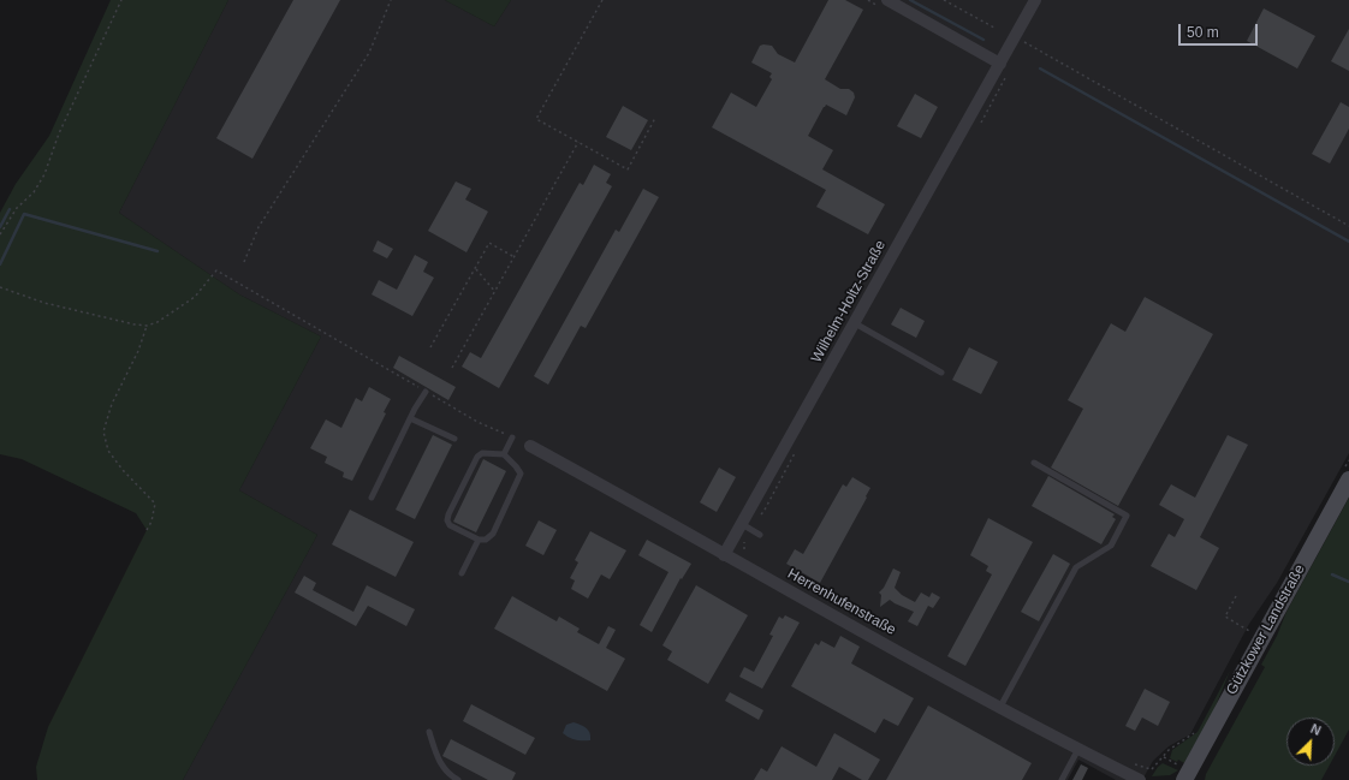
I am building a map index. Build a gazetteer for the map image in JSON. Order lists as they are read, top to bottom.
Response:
{
  "streets": {
    "main road": ["Gützkower Landstraße"],
    "street": ["Wilhelm-Holtz-Straße", "Herrenhufenstraße"]
  },
  "crossings": [
    ["Wilhelm-Holtz-Straße", "Herrenhufenstraße"]
  ],
  "scale_bar": "50 m",
  "north": "top right"
}
